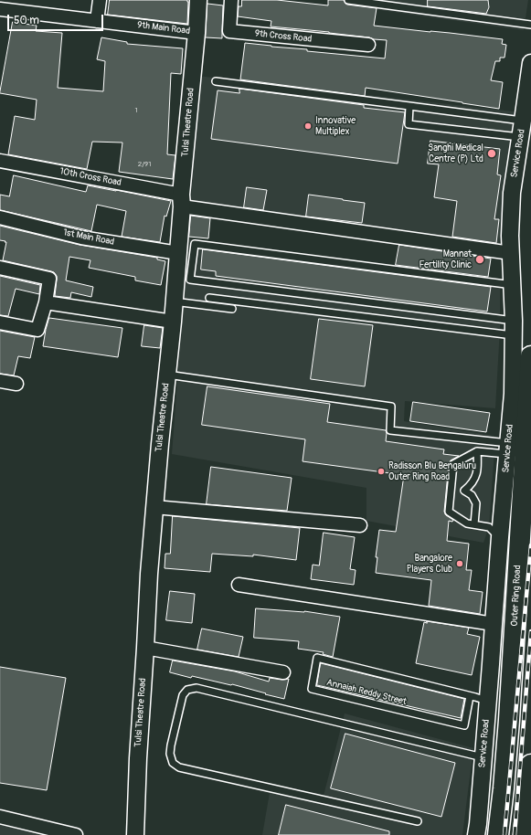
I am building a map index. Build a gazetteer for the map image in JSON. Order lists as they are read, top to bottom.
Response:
{
  "streets": {
    "highway": ["Outer Ring Road"],
    "street": [
      "9th Main Road",
      "9th Cross Road",
      "Tulsi Theatre Road",
      "Service Road",
      "10th Cross Road",
      "1st Main Road"
    ],
    "lane": ["Annaiah Reddy Street"]
  },
  "crossings": [
    ["9th Main Road", "Tulsi Theatre Road"],
    ["Tulsi Theatre Road", "10th Cross Road"],
    ["Tulsi Theatre Road", "1st Main Road"],
    ["Service Road", "10th Cross Road"],
    ["Service Road", "Annaiah Reddy Street"]
  ],
  "places": [
    "Innovative Multiplex",
    "Sanghi Medical Centre (P) Ltd",
    "Mannat Fertility Clinic",
    "Radisson Blu Bengaluru Outer Ring Road",
    "Bangalore Players Club"
  ],
  "house_numbers": ["1", "2/91"],
  "scale_bar": "50 m"
}
